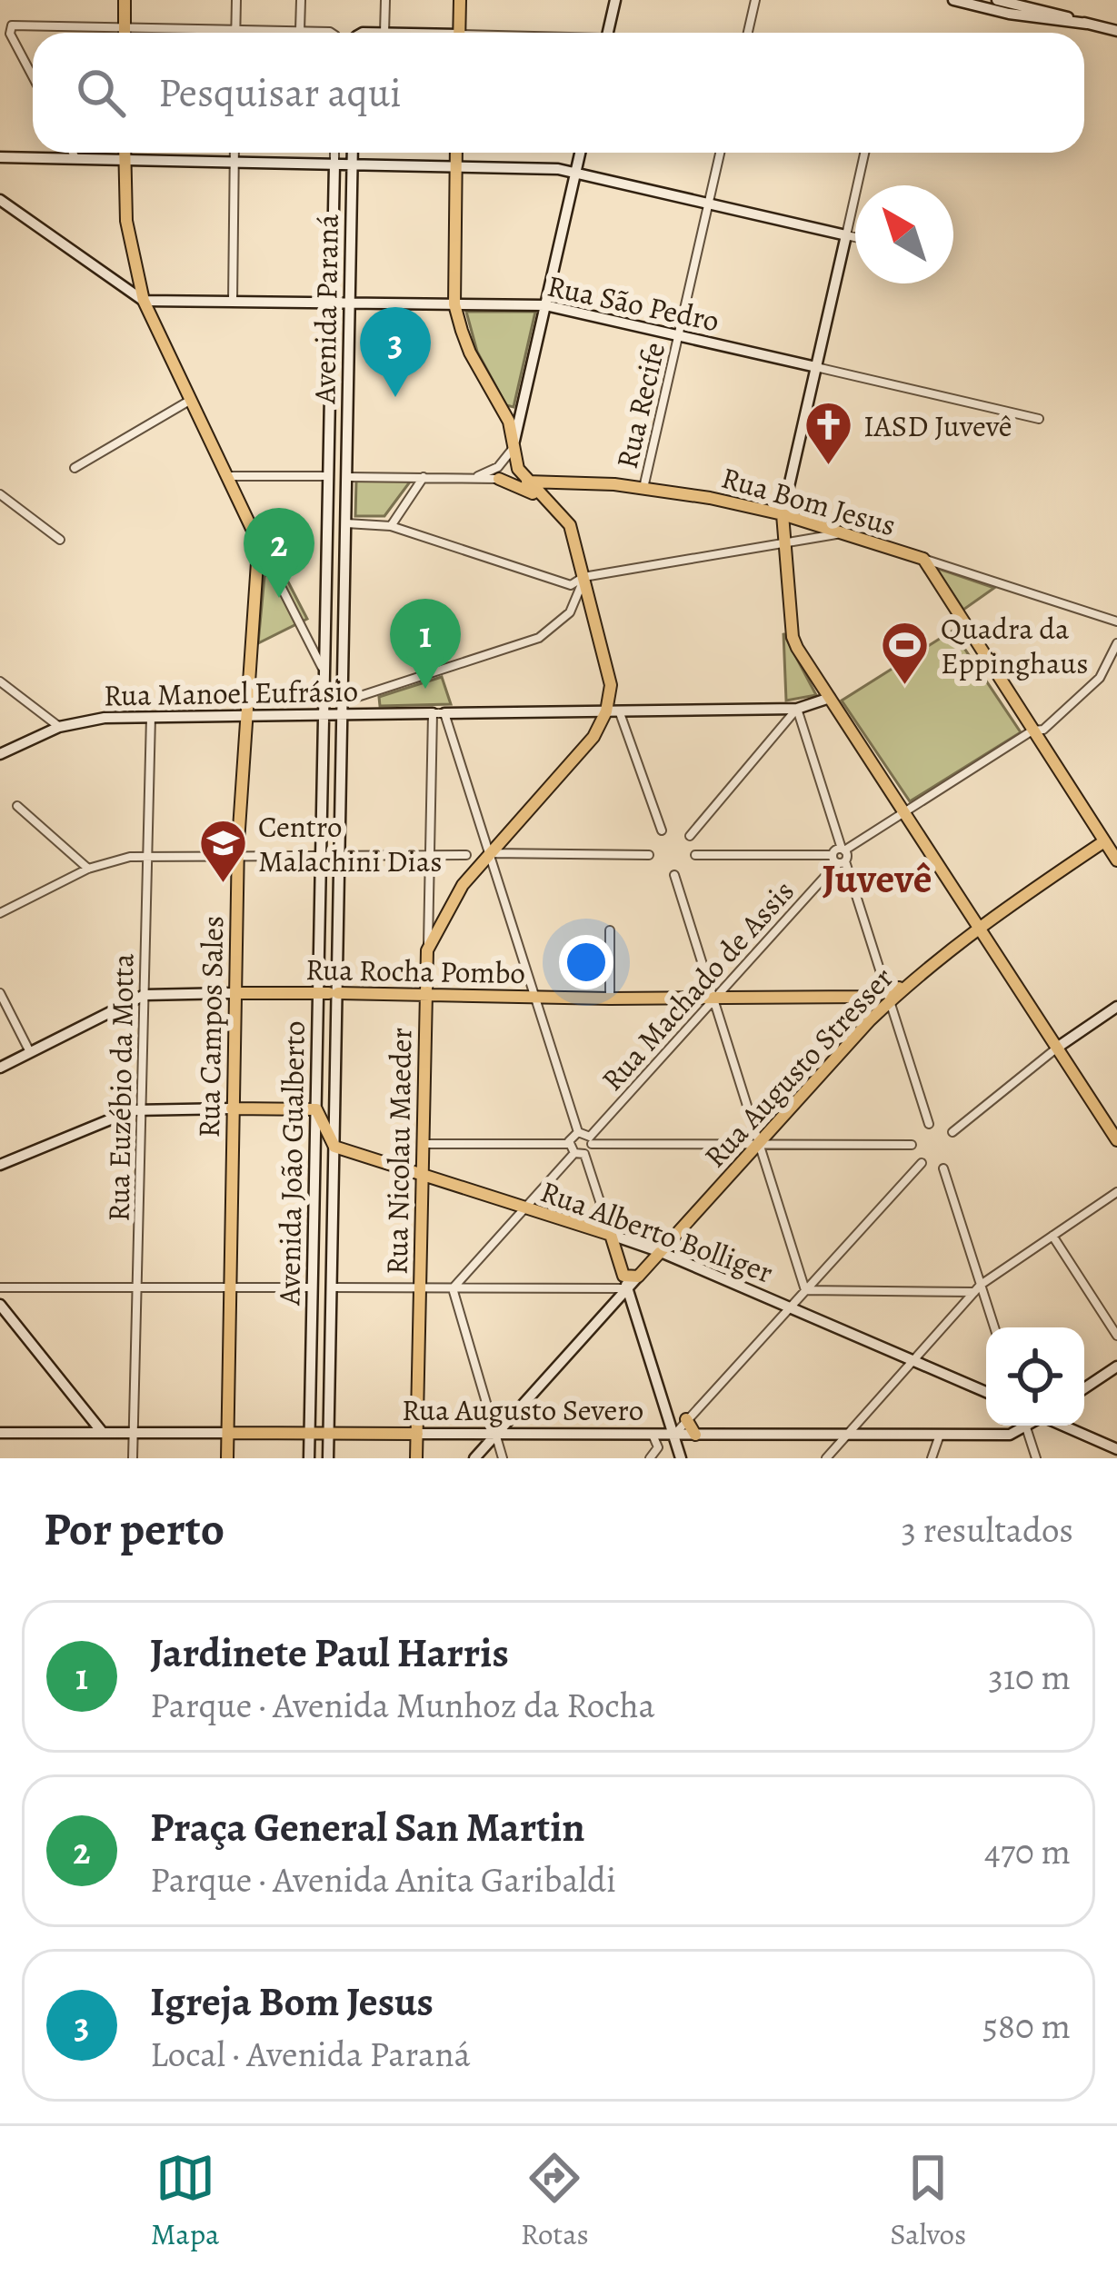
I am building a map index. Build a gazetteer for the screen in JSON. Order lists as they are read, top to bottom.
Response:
{
  "streets": {
    "main road": [
      "Rua Bom Jesus",
      "Rua Rocha Pombo",
      "Rua Campos Sales",
      "Rua Augusto Stresser",
      "Rua Nicolau Maeder",
      "Rua Alberto Bolliger",
      "Rua Augusto Severo"
    ],
    "street": [
      "Rua São Pedro",
      "Avenida Paraná",
      "Rua Recife",
      "Rua Manoel Eufrásio",
      "Rua Machado de Assis",
      "Rua Euzébio da Motta",
      "Avenida João Gualberto"
    ]
  },
  "crossings": [
    ["Rua São Pedro", "Avenida Paraná"],
    ["Rua São Pedro", "Rua Recife"],
    ["Avenida Paraná", "Rua Bom Jesus"],
    ["Avenida Paraná", "Avenida João Gualberto"],
    ["Rua Recife", "Rua Bom Jesus"],
    ["Rua Bom Jesus", "Avenida João Gualberto"],
    ["Rua Manoel Eufrásio", "Rua Rocha Pombo"],
    ["Rua Manoel Eufrásio", "Rua Machado de Assis"],
    ["Rua Manoel Eufrásio", "Rua Campos Sales"],
    ["Rua Manoel Eufrásio", "Rua Euzébio da Motta"],
    ["Rua Manoel Eufrásio", "Rua Nicolau Maeder"],
    ["Rua Manoel Eufrásio", "Avenida João Gualberto"],
    ["Rua Rocha Pombo", "Rua Machado de Assis"],
    ["Rua Rocha Pombo", "Rua Campos Sales"],
    ["Rua Rocha Pombo", "Rua Augusto Stresser"],
    ["Rua Rocha Pombo", "Rua Euzébio da Motta"],
    ["Rua Rocha Pombo", "Rua Nicolau Maeder"],
    ["Rua Rocha Pombo", "Avenida João Gualberto"],
    ["Rua Campos Sales", "Rua Augusto Severo"],
    ["Rua Augusto Stresser", "Rua Alberto Bolliger"],
    ["Rua Euzébio da Motta", "Rua Augusto Severo"],
    ["Rua Nicolau Maeder", "Rua Alberto Bolliger"],
    ["Rua Nicolau Maeder", "Rua Augusto Severo"],
    ["Avenida João Gualberto", "Rua Alberto Bolliger"],
    ["Avenida João Gualberto", "Rua Augusto Severo"]
  ],
  "districts": ["Juvevê"],
  "places": {
    "church": ["IASD Juvevê"],
    "sports": ["Quadra da Eppinghaus"],
    "school or university": ["Centro Malachini Dias"]
  },
  "north": "top left",
  "page": {
    "search": "Pesquisar aqui",
    "pins": ["3", "2", "1"],
    "heading": ["Por perto", "3 resultados"],
    "list": [
      {
        "mark": "1",
        "name": "Jardinete Paul Harris",
        "note": "Parque · Avenida Munhoz da Rocha",
        "value": "310 m"
      },
      {
        "mark": "2",
        "name": "Praça General San Martin",
        "note": "Parque · Avenida Anita Garibaldi",
        "value": "470 m"
      },
      {
        "mark": "3",
        "name": "Igreja Bom Jesus",
        "note": "Local · Avenida Paraná",
        "value": "580 m"
      }
    ],
    "nav": ["Mapa", "Rotas", "Salvos"]
  }
}
